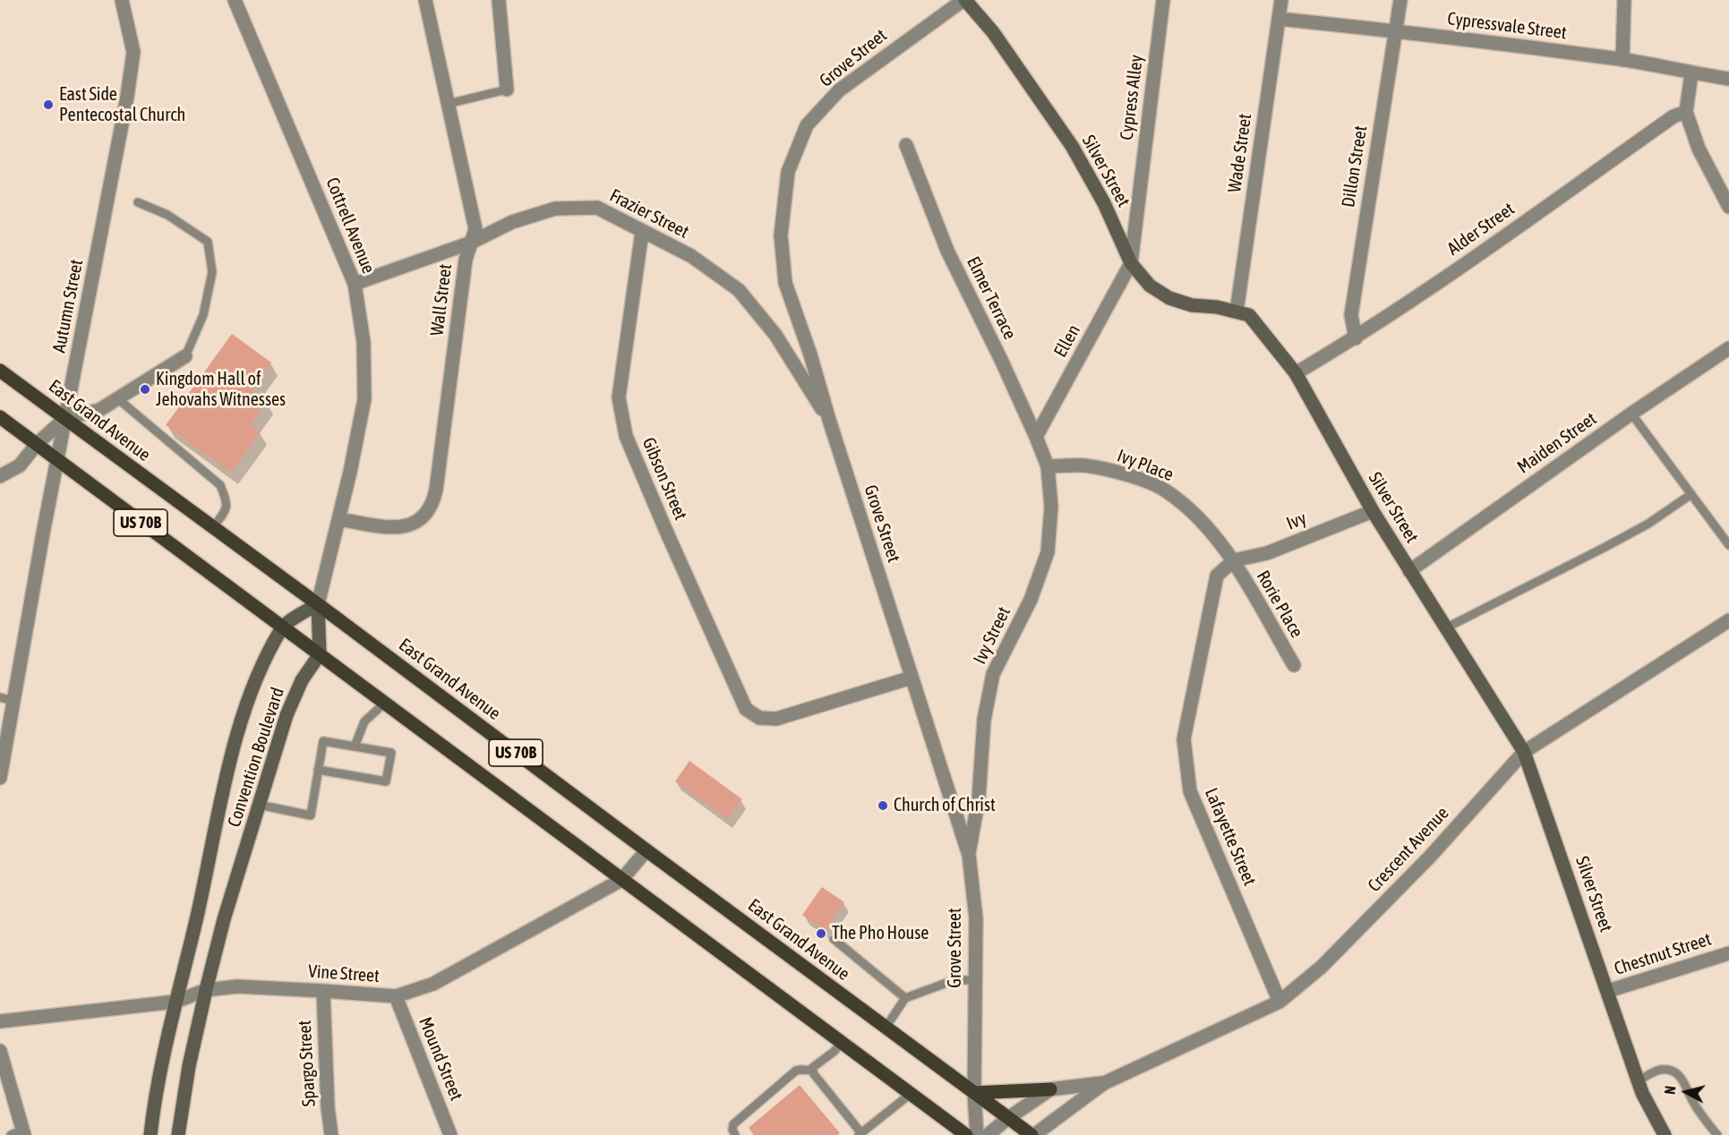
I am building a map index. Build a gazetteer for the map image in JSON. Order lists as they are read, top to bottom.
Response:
{
  "streets": {
    "main road": ["East Grand Avenue", "US 70B"],
    "street": [
      "Cypressvale Street",
      "Grove Street",
      "Cypress Alley",
      "Wade Street",
      "Dillon Street",
      "Silver Street",
      "Frazier Street",
      "Cottrell Avenue",
      "Alder Street",
      "Elmer Terrace",
      "Wall Street",
      "Autumn Street",
      "Ellen",
      "Maiden Street",
      "Ivy Place",
      "Gibson Street",
      "Ivy",
      "Rorie Place",
      "Ivy Street",
      "Convention Boulevard",
      "Lafayette Street",
      "Crescent Avenue",
      "Chestnut Street",
      "Vine Street",
      "Mound Street",
      "Spargo Street"
    ]
  },
  "crossings": [
    ["Cypressvale Street", "Wade Street"],
    ["Cypressvale Street", "Dillon Street"],
    ["Grove Street", "Silver Street"],
    ["Grove Street", "Frazier Street"],
    ["Grove Street", "East Grand Avenue"],
    ["Grove Street", "Gibson Street"],
    ["Grove Street", "Ivy Street"],
    ["Cypress Alley", "Silver Street"],
    ["Cypress Alley", "Ellen"],
    ["Wade Street", "Silver Street"],
    ["Dillon Street", "Alder Street"],
    ["Silver Street", "Alder Street"],
    ["Silver Street", "Ellen"],
    ["Silver Street", "Maiden Street"],
    ["Silver Street", "Ivy"],
    ["Silver Street", "Crescent Avenue"],
    ["Silver Street", "Chestnut Street"],
    ["Frazier Street", "Cottrell Avenue"],
    ["Frazier Street", "Wall Street"],
    ["Frazier Street", "Gibson Street"],
    ["Cottrell Avenue", "Wall Street"],
    ["Cottrell Avenue", "East Grand Avenue"],
    ["Elmer Terrace", "Ellen"],
    ["Elmer Terrace", "Ivy Place"],
    ["Elmer Terrace", "Ivy Street"],
    ["Autumn Street", "East Grand Avenue"],
    ["Autumn Street", "US 70B"],
    ["East Grand Avenue", "Crescent Avenue"],
    ["East Grand Avenue", "Vine Street"],
    ["Ivy Place", "Ivy"],
    ["Ivy Place", "Rorie Place"],
    ["Ivy Place", "Ivy Street"],
    ["Ivy Place", "Lafayette Street"],
    ["Ivy", "Rorie Place"],
    ["Ivy", "Lafayette Street"],
    ["US 70B", "Convention Boulevard"],
    ["US 70B", "Vine Street"],
    ["Rorie Place", "Lafayette Street"],
    ["Convention Boulevard", "Vine Street"],
    ["Lafayette Street", "Crescent Avenue"],
    ["Vine Street", "Mound Street"],
    ["Vine Street", "Spargo Street"]
  ],
  "places": [
    "East Side Pentecostal Church",
    "Kingdom Hall of Jehovahs Witnesses",
    "Church of Christ",
    "The Pho House"
  ],
  "north": "left"
}
